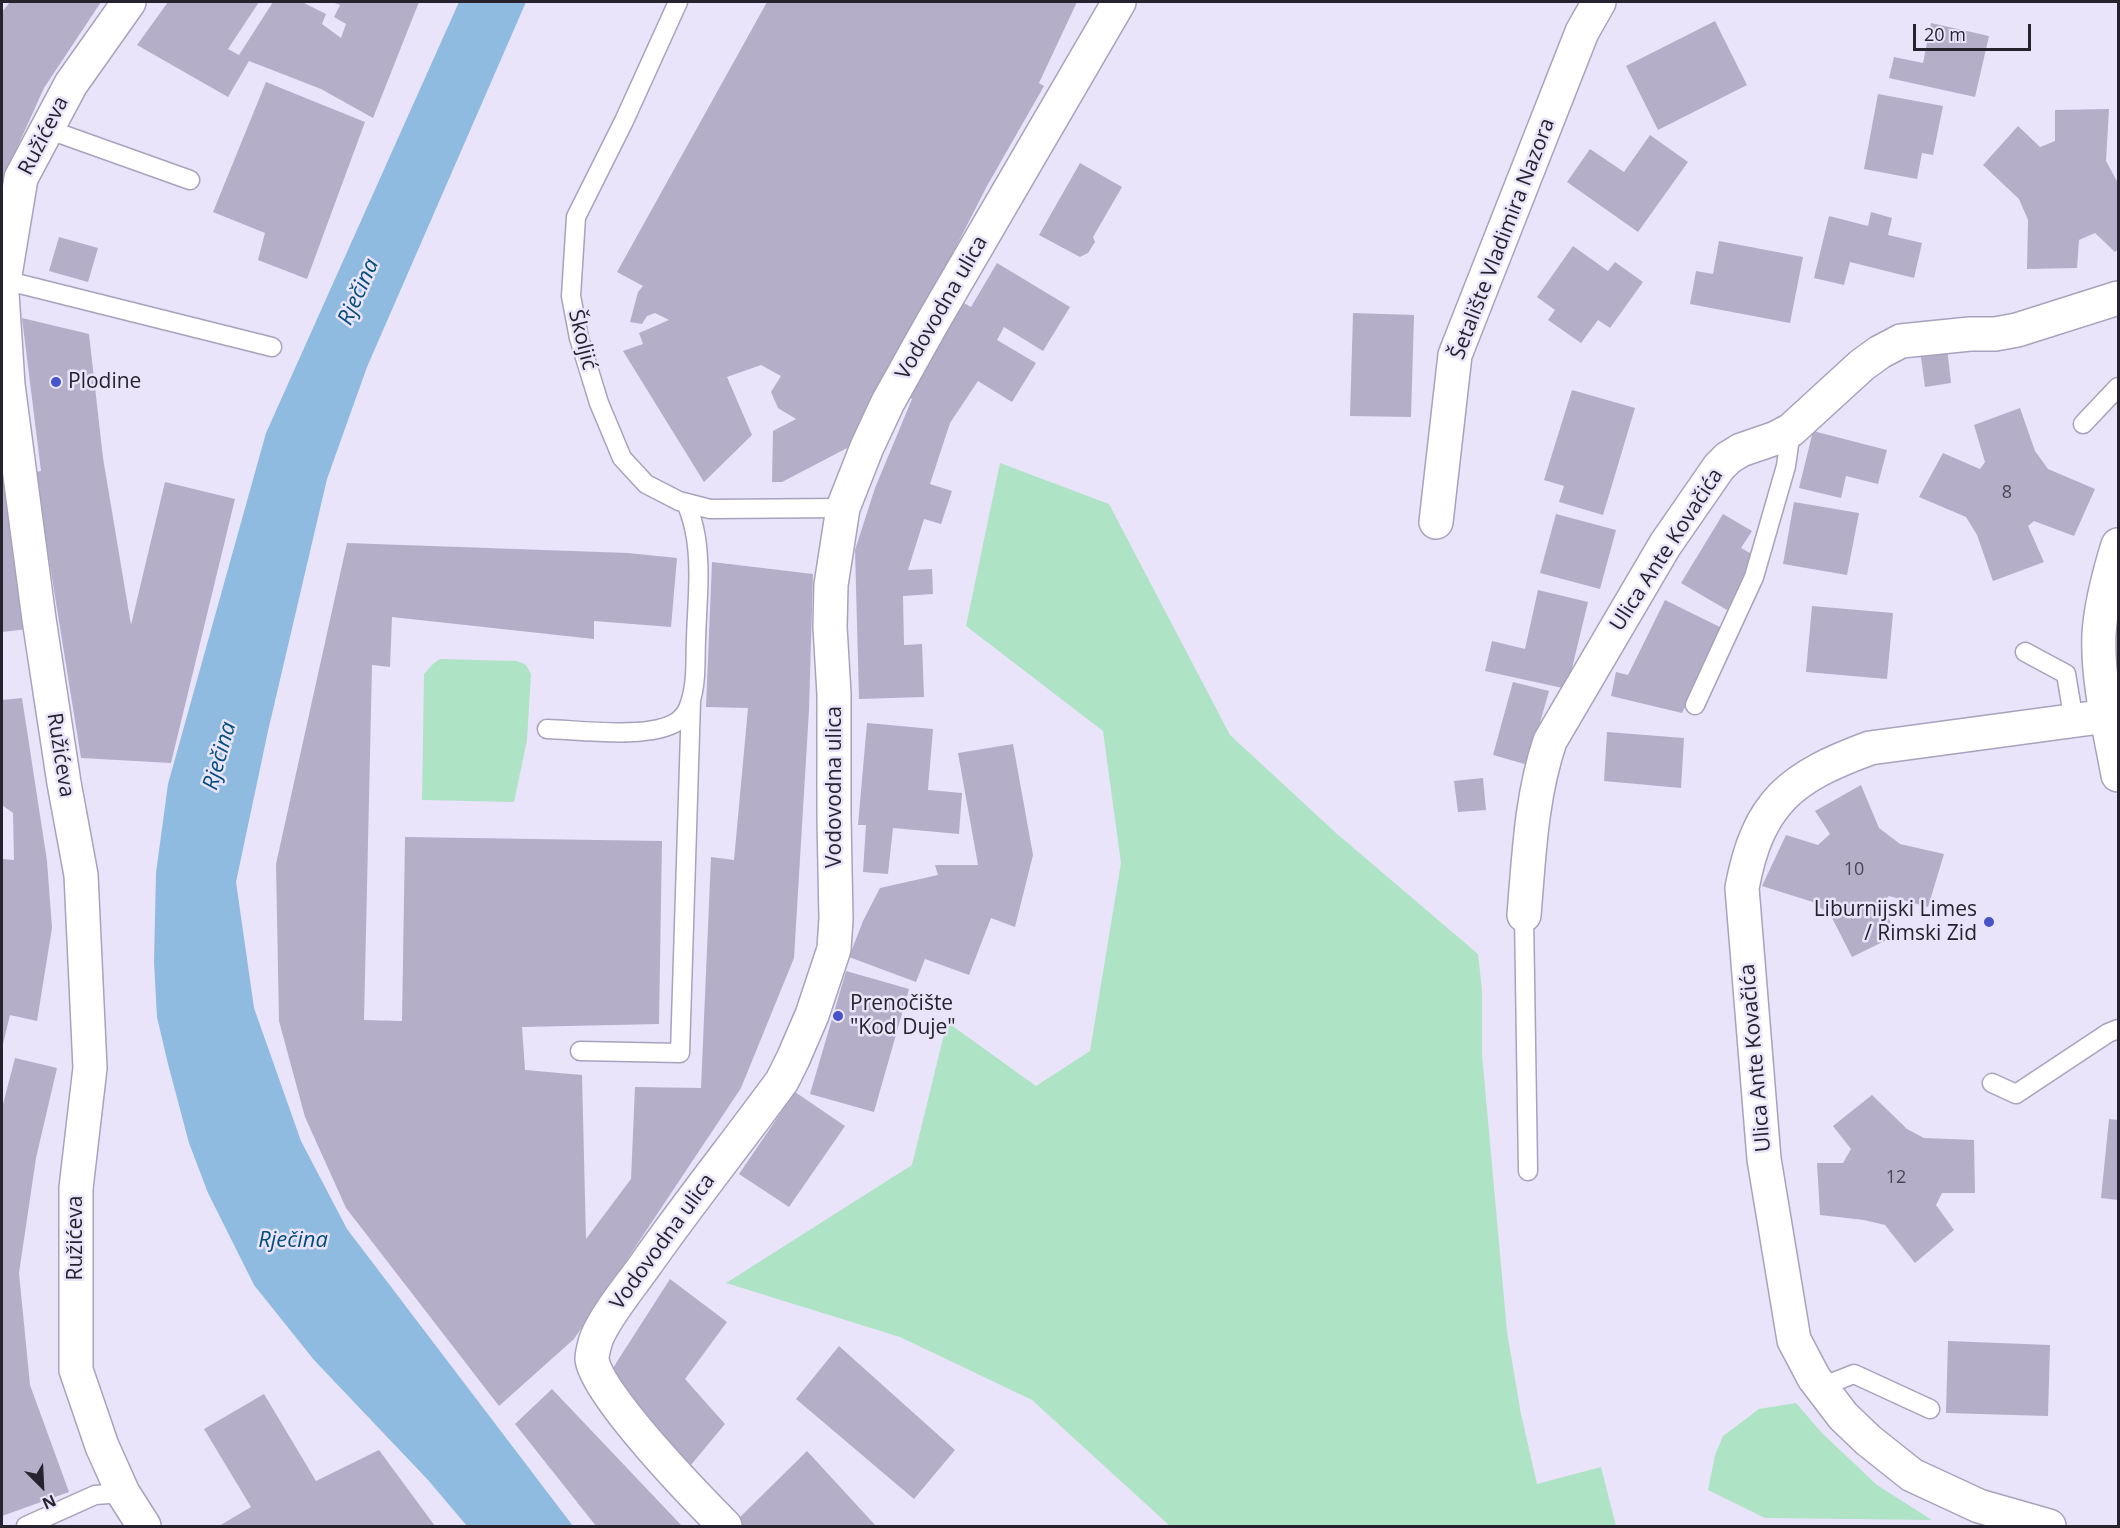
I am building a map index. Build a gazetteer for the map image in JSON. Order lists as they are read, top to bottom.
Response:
{
  "streets": {
    "street": [
      "Ružićeva",
      "Šetalište Vladimira Nazora",
      "Vodovodna ulica",
      "Ulica Ante Kovačića"
    ],
    "lane": ["Školjić"]
  },
  "crossings": [
    ["Vodovodna ulica", "Školjić"]
  ],
  "water": ["Rječina"],
  "places": ["Plodine", "Liburnijski Limes / Rimski Zid", "Prenočište \"Kod Duje\""],
  "house_numbers": ["8", "10", "12"],
  "scale_bar": "20 m",
  "north": "bottom right"
}
